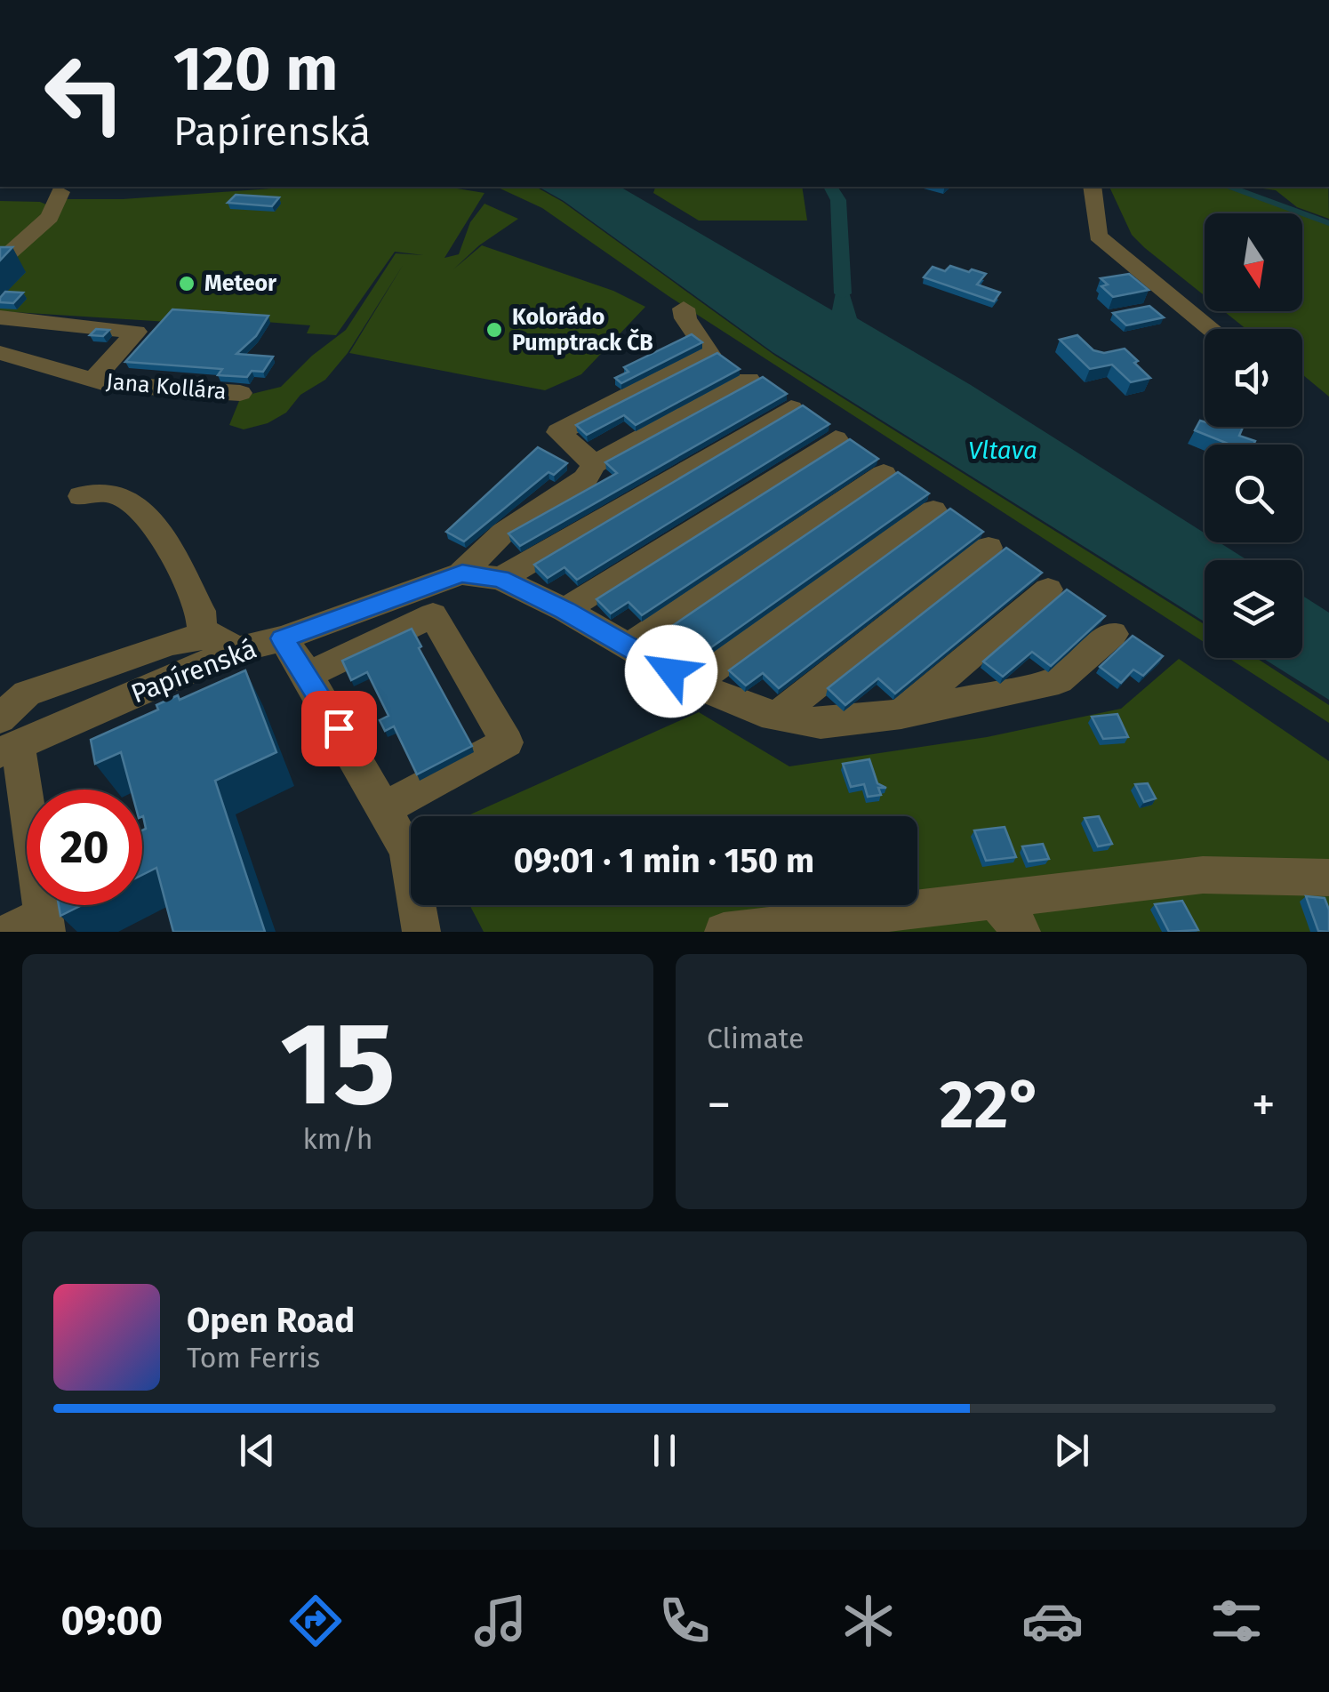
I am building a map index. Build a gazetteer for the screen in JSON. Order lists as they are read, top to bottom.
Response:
{
  "streets": {
    "street": ["Jana Kollára", "Papírenská"]
  },
  "water": ["Vltava"],
  "places": ["Meteor", "Kolorádo Pumptrack ČB"],
  "north": "bottom",
  "page": {
    "turn": ["120 m", "Papírenská"],
    "limit": "20",
    "trip": "09:01 · 1 min · 150 m",
    "tile": [
      ["15", "km/h"],
      "Climate"
    ],
    "heat": ["−", "22°", "+"],
    "song": ["Open Road", "Tom Ferris"],
    "tabs": "09:00"
  }
}
